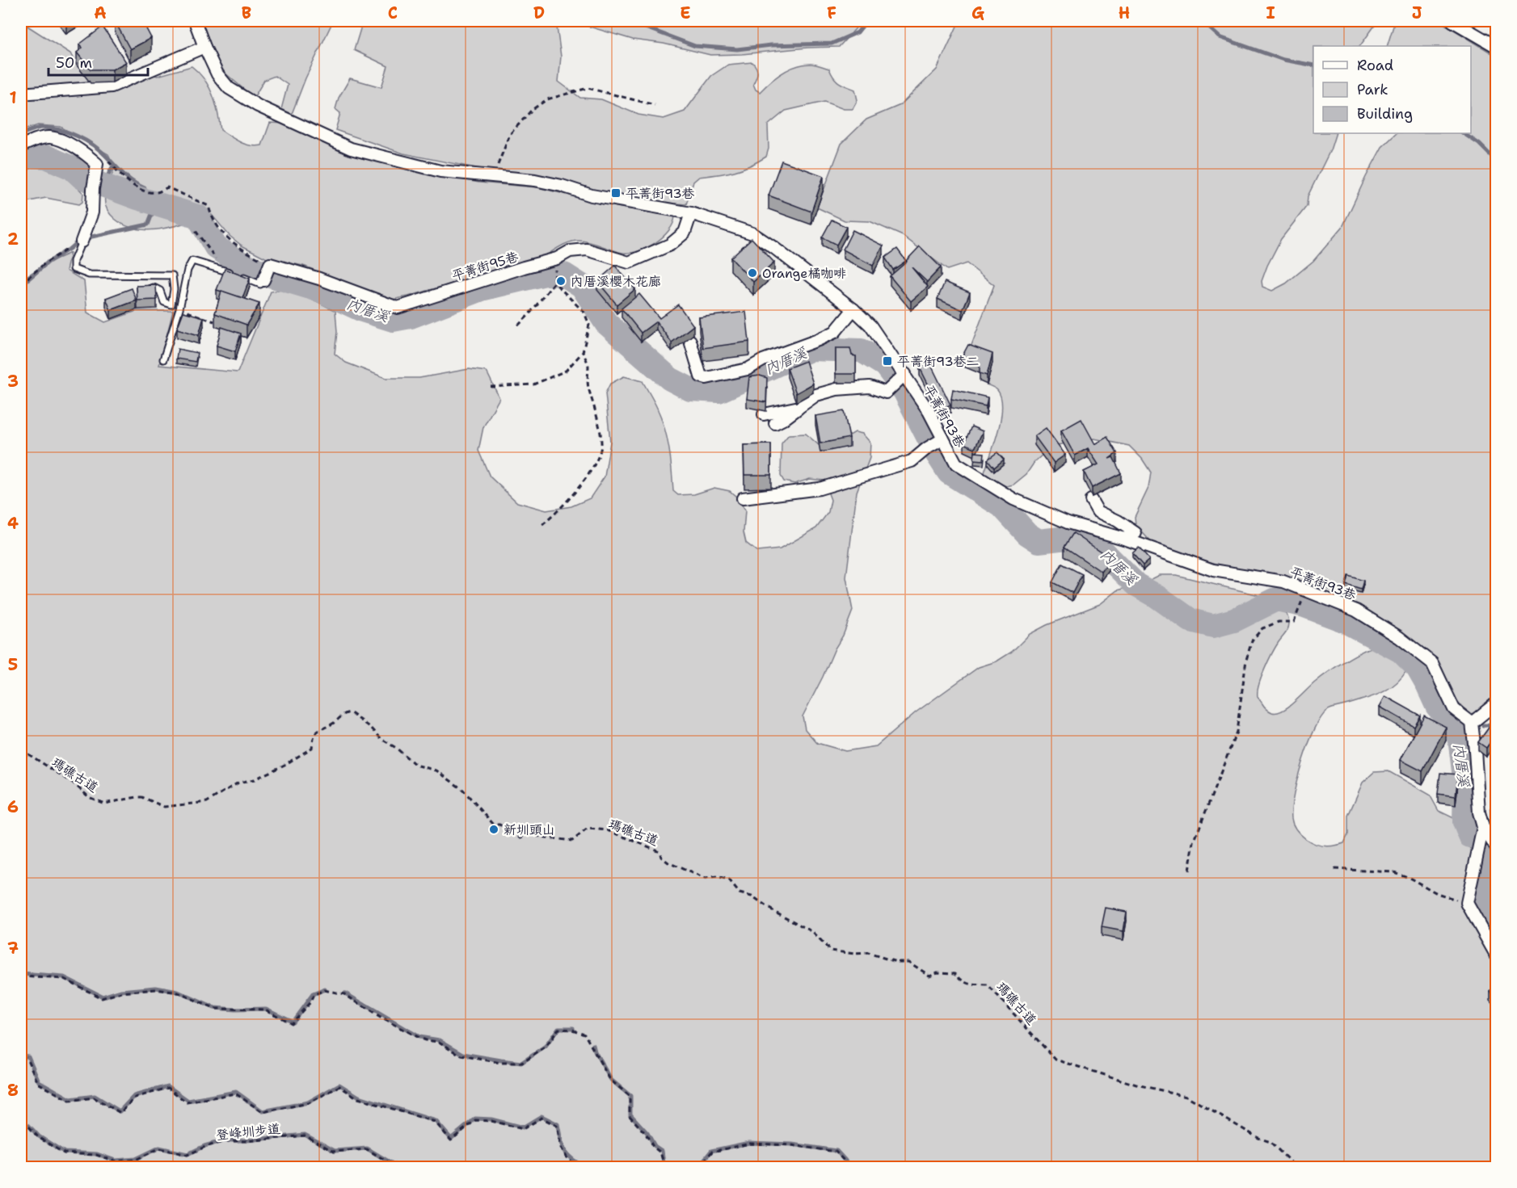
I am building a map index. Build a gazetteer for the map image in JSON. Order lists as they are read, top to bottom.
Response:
{
  "streets": {
    "street": ["平菁街95巷", "平菁街93巷"],
    "path": ["瑪礁古道", "登峰圳步道"]
  },
  "crossings": [
    ["平菁街95巷", "平菁街93巷"]
  ],
  "water": ["內厝溪"],
  "places": {
    "transit": ["平菁街93巷", "平菁街93巷二"],
    "other": ["Orange橘咖啡", "內厝溪櫻木花廊", "新圳頭山"]
  },
  "legend": ["Road", "Park", "Building"],
  "scale_bar": "50 m",
  "grid": {
    "columns": [
      "A",
      "B",
      "C",
      "D",
      "E",
      "F",
      "G",
      "H",
      "I",
      "J"
    ],
    "rows": [
      "1",
      "2",
      "3",
      "4",
      "5",
      "6",
      "7",
      "8"
    ]
  }
}
